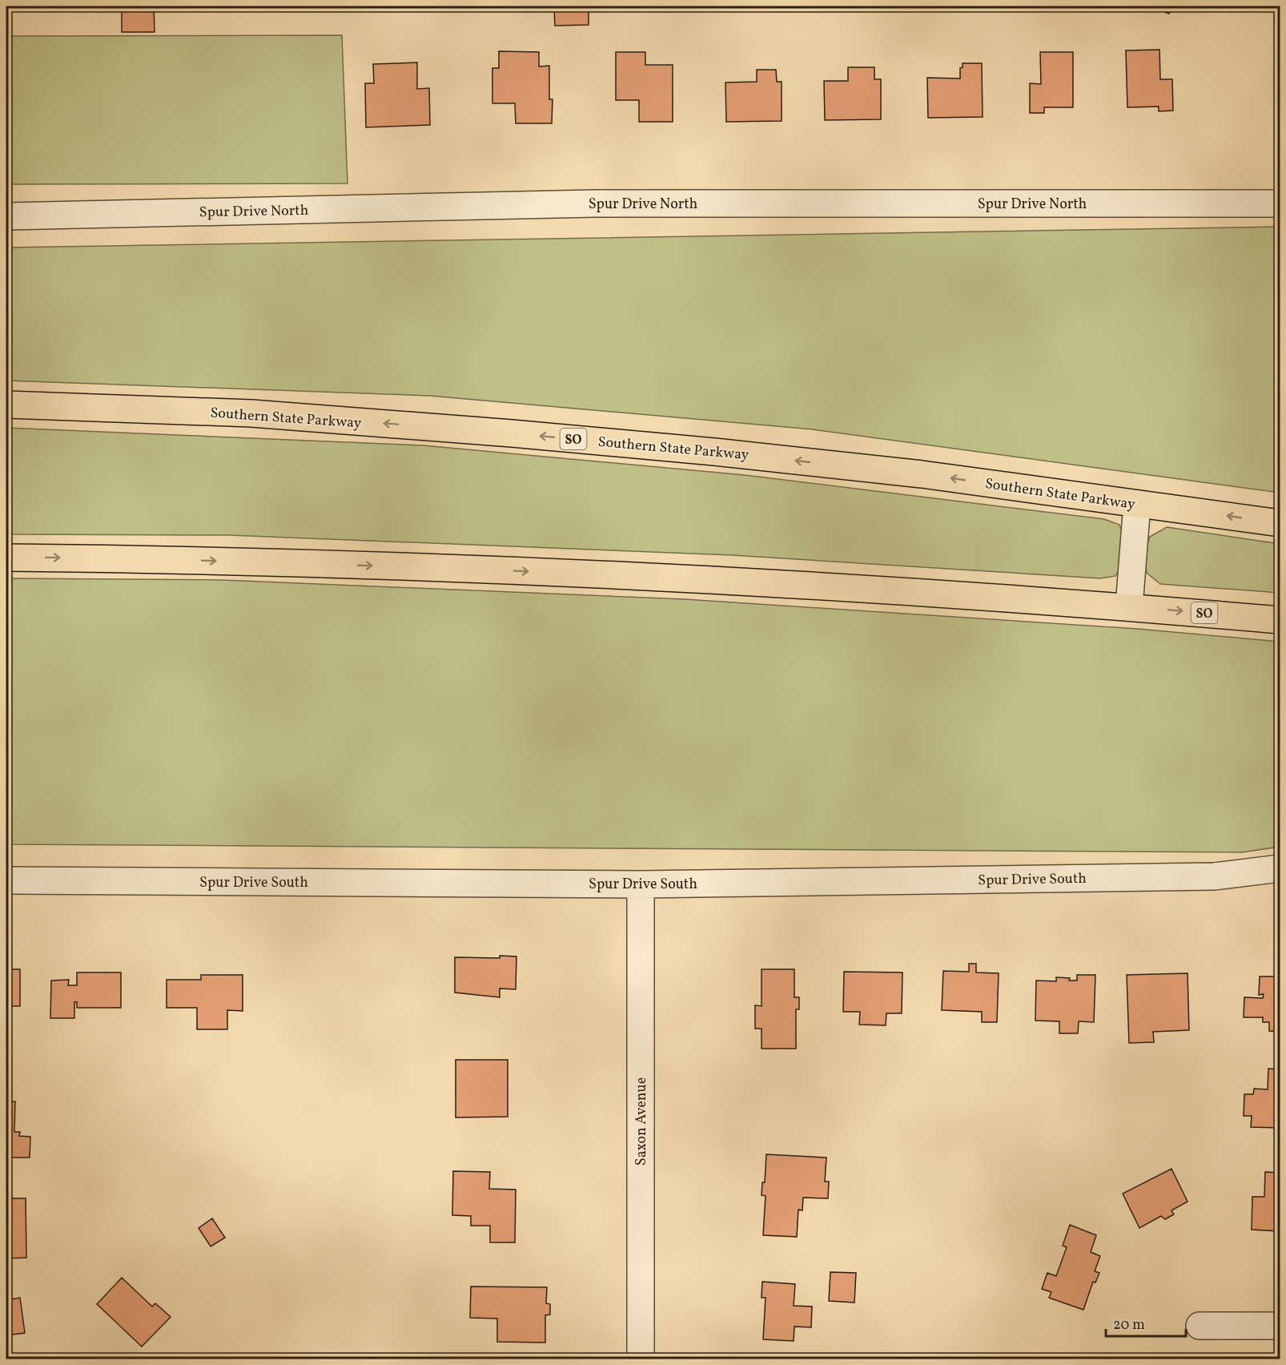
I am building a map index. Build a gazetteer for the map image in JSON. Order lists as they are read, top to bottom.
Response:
{
  "streets": {
    "highway": ["Southern State Parkway", "SO"],
    "street": ["Spur Drive North", "Spur Drive South", "Saxon Avenue"]
  },
  "crossings": [
    ["Spur Drive South", "Saxon Avenue"]
  ],
  "scale_bar": "20 m"
}
